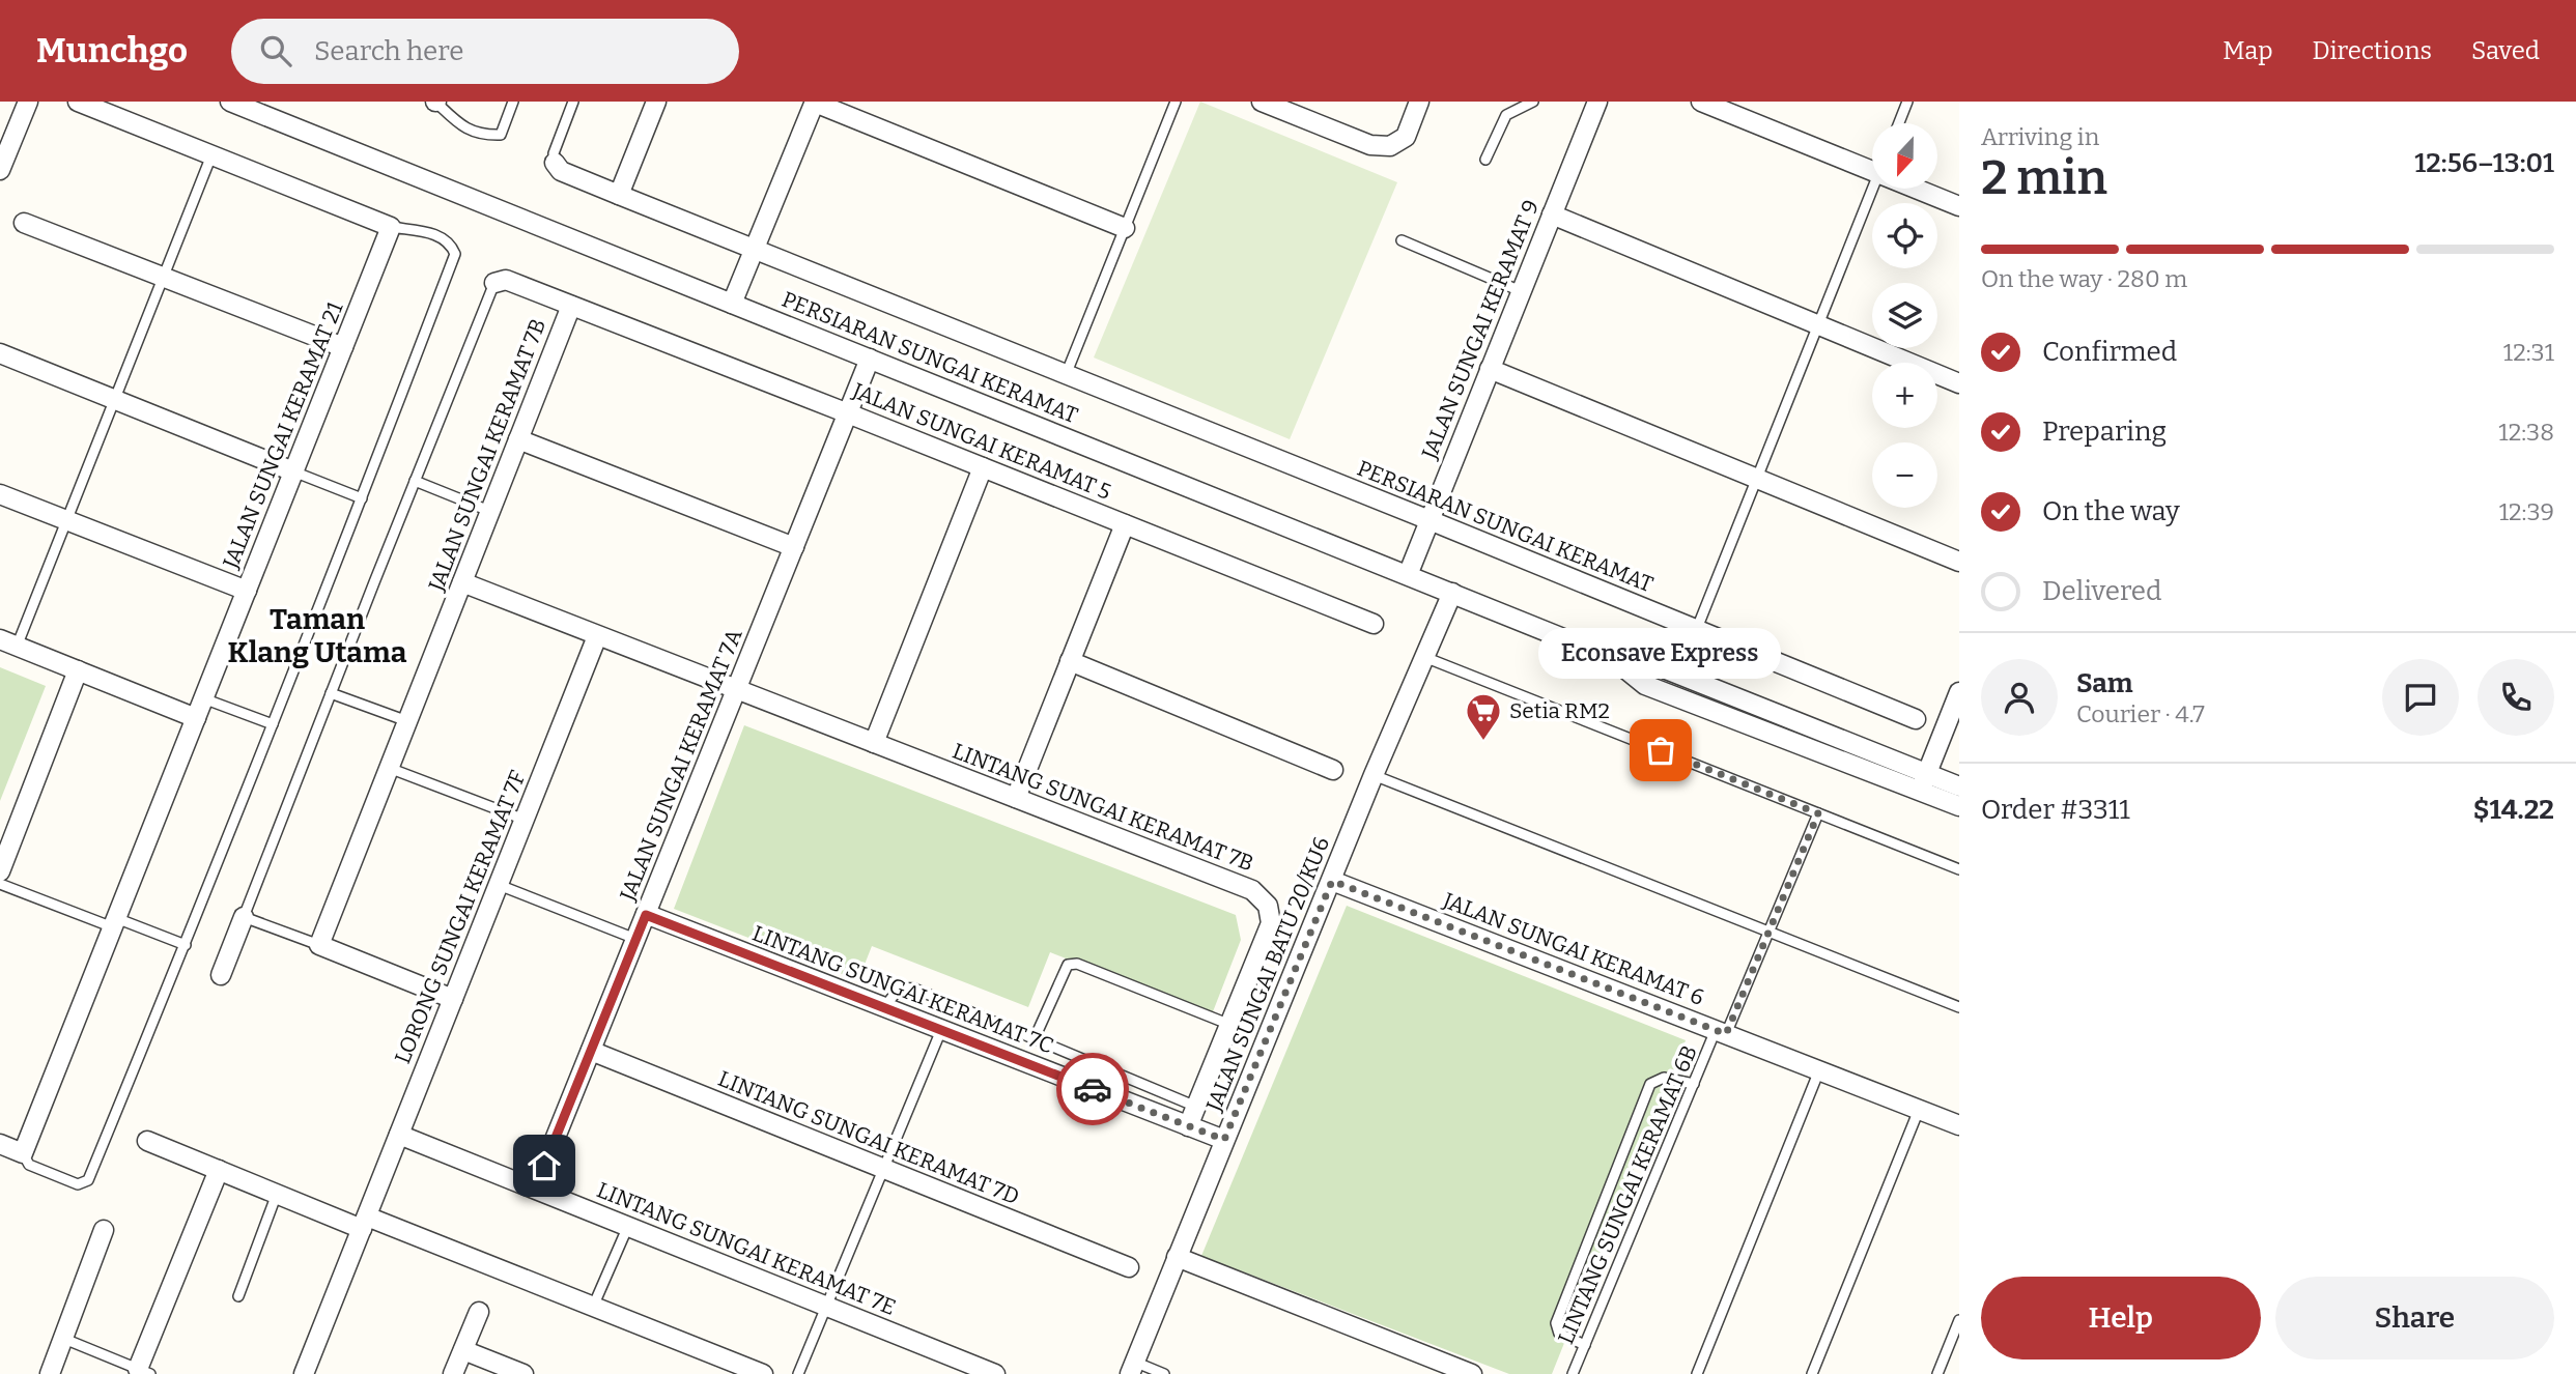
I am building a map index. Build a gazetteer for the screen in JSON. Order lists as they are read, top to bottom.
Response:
{
  "streets": {
    "street": [
      "JALAN SUNGAI KERAMAT 9",
      "PERSIARAN SUNGAI KERAMAT",
      "JALAN SUNGAI KERAMAT 21",
      "JALAN SUNGAI KERAMAT 5",
      "JALAN SUNGAI KERAMAT 7B",
      "JALAN SUNGAI KERAMAT 7A",
      "LINTANG SUNGAI KERAMAT 7B",
      "LORONG SUNGAI KERAMAT 7F",
      "JALAN SUNGAI KERAMAT 6",
      "JALAN SUNGAI BATU 20/KU6",
      "LINTANG SUNGAI KERAMAT 7C",
      "LINTANG SUNGAI KERAMAT 7D",
      "LINTANG SUNGAI KERAMAT 7E"
    ],
    "lane": ["LINTANG SUNGAI KERAMAT 6B"]
  },
  "crossings": [
    ["JALAN SUNGAI KERAMAT 9", "PERSIARAN SUNGAI KERAMAT"],
    ["PERSIARAN SUNGAI KERAMAT", "JALAN SUNGAI KERAMAT 7A"],
    ["PERSIARAN SUNGAI KERAMAT", "JALAN SUNGAI BATU 20/KU6"],
    ["JALAN SUNGAI KERAMAT 5", "JALAN SUNGAI KERAMAT 7B"],
    ["JALAN SUNGAI KERAMAT 5", "JALAN SUNGAI KERAMAT 7A"],
    ["JALAN SUNGAI KERAMAT 7B", "LINTANG SUNGAI KERAMAT 7B"],
    ["JALAN SUNGAI KERAMAT 7A", "LINTANG SUNGAI KERAMAT 7B"],
    ["JALAN SUNGAI KERAMAT 7A", "LINTANG SUNGAI KERAMAT 7C"],
    ["JALAN SUNGAI KERAMAT 7A", "LINTANG SUNGAI KERAMAT 7D"],
    ["JALAN SUNGAI KERAMAT 7A", "LINTANG SUNGAI KERAMAT 7E"],
    ["LINTANG SUNGAI KERAMAT 7B", "LORONG SUNGAI KERAMAT 7F"],
    ["LINTANG SUNGAI KERAMAT 7B", "LINTANG SUNGAI KERAMAT 7C"],
    ["LORONG SUNGAI KERAMAT 7F", "LINTANG SUNGAI KERAMAT 7E"],
    ["JALAN SUNGAI KERAMAT 6", "JALAN SUNGAI BATU 20/KU6"],
    ["JALAN SUNGAI KERAMAT 6", "LINTANG SUNGAI KERAMAT 6B"],
    ["JALAN SUNGAI BATU 20/KU6", "LINTANG SUNGAI KERAMAT 7C"]
  ],
  "districts": ["Taman Klang Utama"],
  "places": {
    "supermarket": ["Setia RM2"],
    "other": ["Econsave Express"]
  },
  "north": "bottom",
  "page": {
    "header": "Munchgo",
    "search": "Search here",
    "nav": ["Map", "Directions", "Saved"],
    "heading": ["2 min", "Arriving in", "12:56–13:01"],
    "panel": [
      "Sam",
      "Courier · 4.7",
      "Order #3311",
      "$14.22"
    ],
    "map_buttons": ["+", "−"],
    "bar": "On the way · 280 m",
    "list": [
      ["Confirmed", "12:31"],
      ["Preparing", "12:38"],
      ["On the way", "12:39"],
      "Delivered"
    ],
    "bubble": "Econsave Express",
    "buttons": ["Help", "Share"]
  }
}
